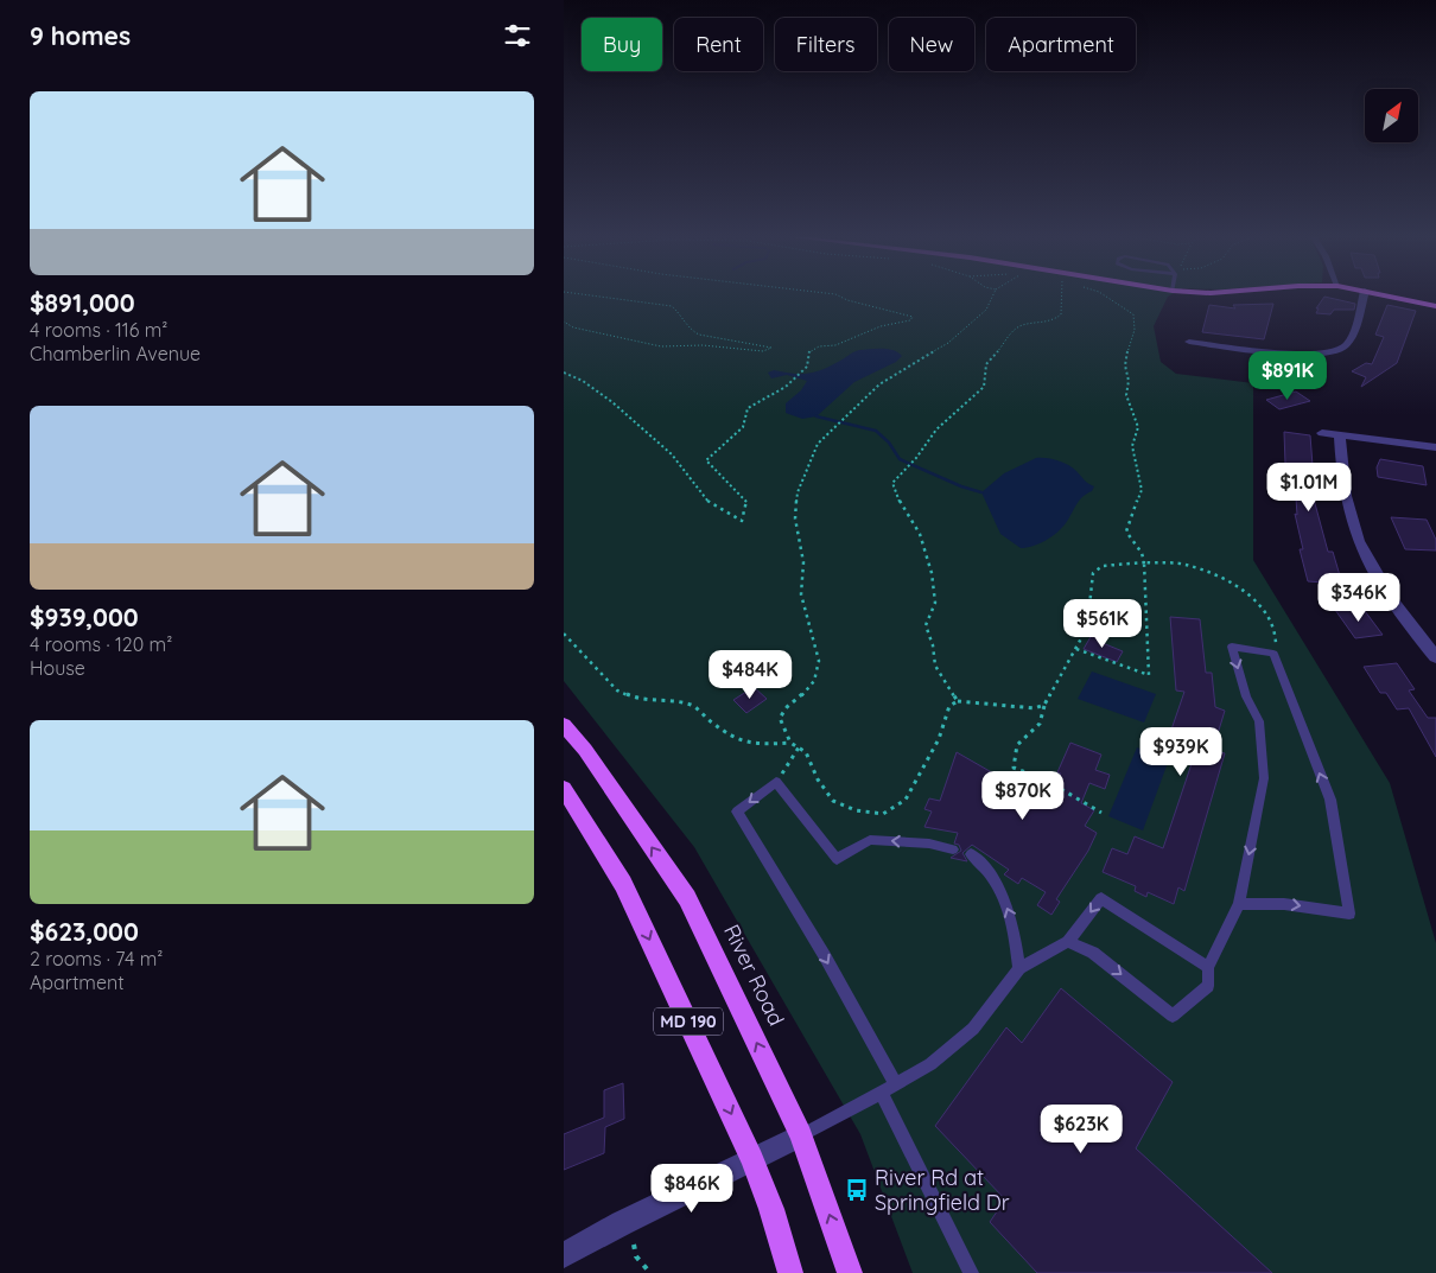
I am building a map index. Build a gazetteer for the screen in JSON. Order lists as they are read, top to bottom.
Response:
{
  "streets": {
    "main road": ["River Road", "MD 190"]
  },
  "places": {
    "bus stop": ["River Rd at Springfield Dr"]
  },
  "north": "top right",
  "page": {
    "heading": "9 homes",
    "chip": [
      "Buy",
      "Rent",
      "Filters",
      "New",
      "Apartment"
    ],
    "list": [
      {
        "name": "$891,000",
        "note": "4 rooms · 116 m² · Chamberlin Avenue"
      },
      {
        "name": "$939,000",
        "note": "4 rooms · 120 m² · House"
      },
      {
        "name": "$623,000",
        "note": "2 rooms · 74 m² · Apartment"
      }
    ],
    "price": [
      "$891K",
      "$1.01M",
      "$346K",
      "$561K",
      "$484K",
      "$939K",
      "$870K",
      "$623K",
      "$846K"
    ]
  }
}
